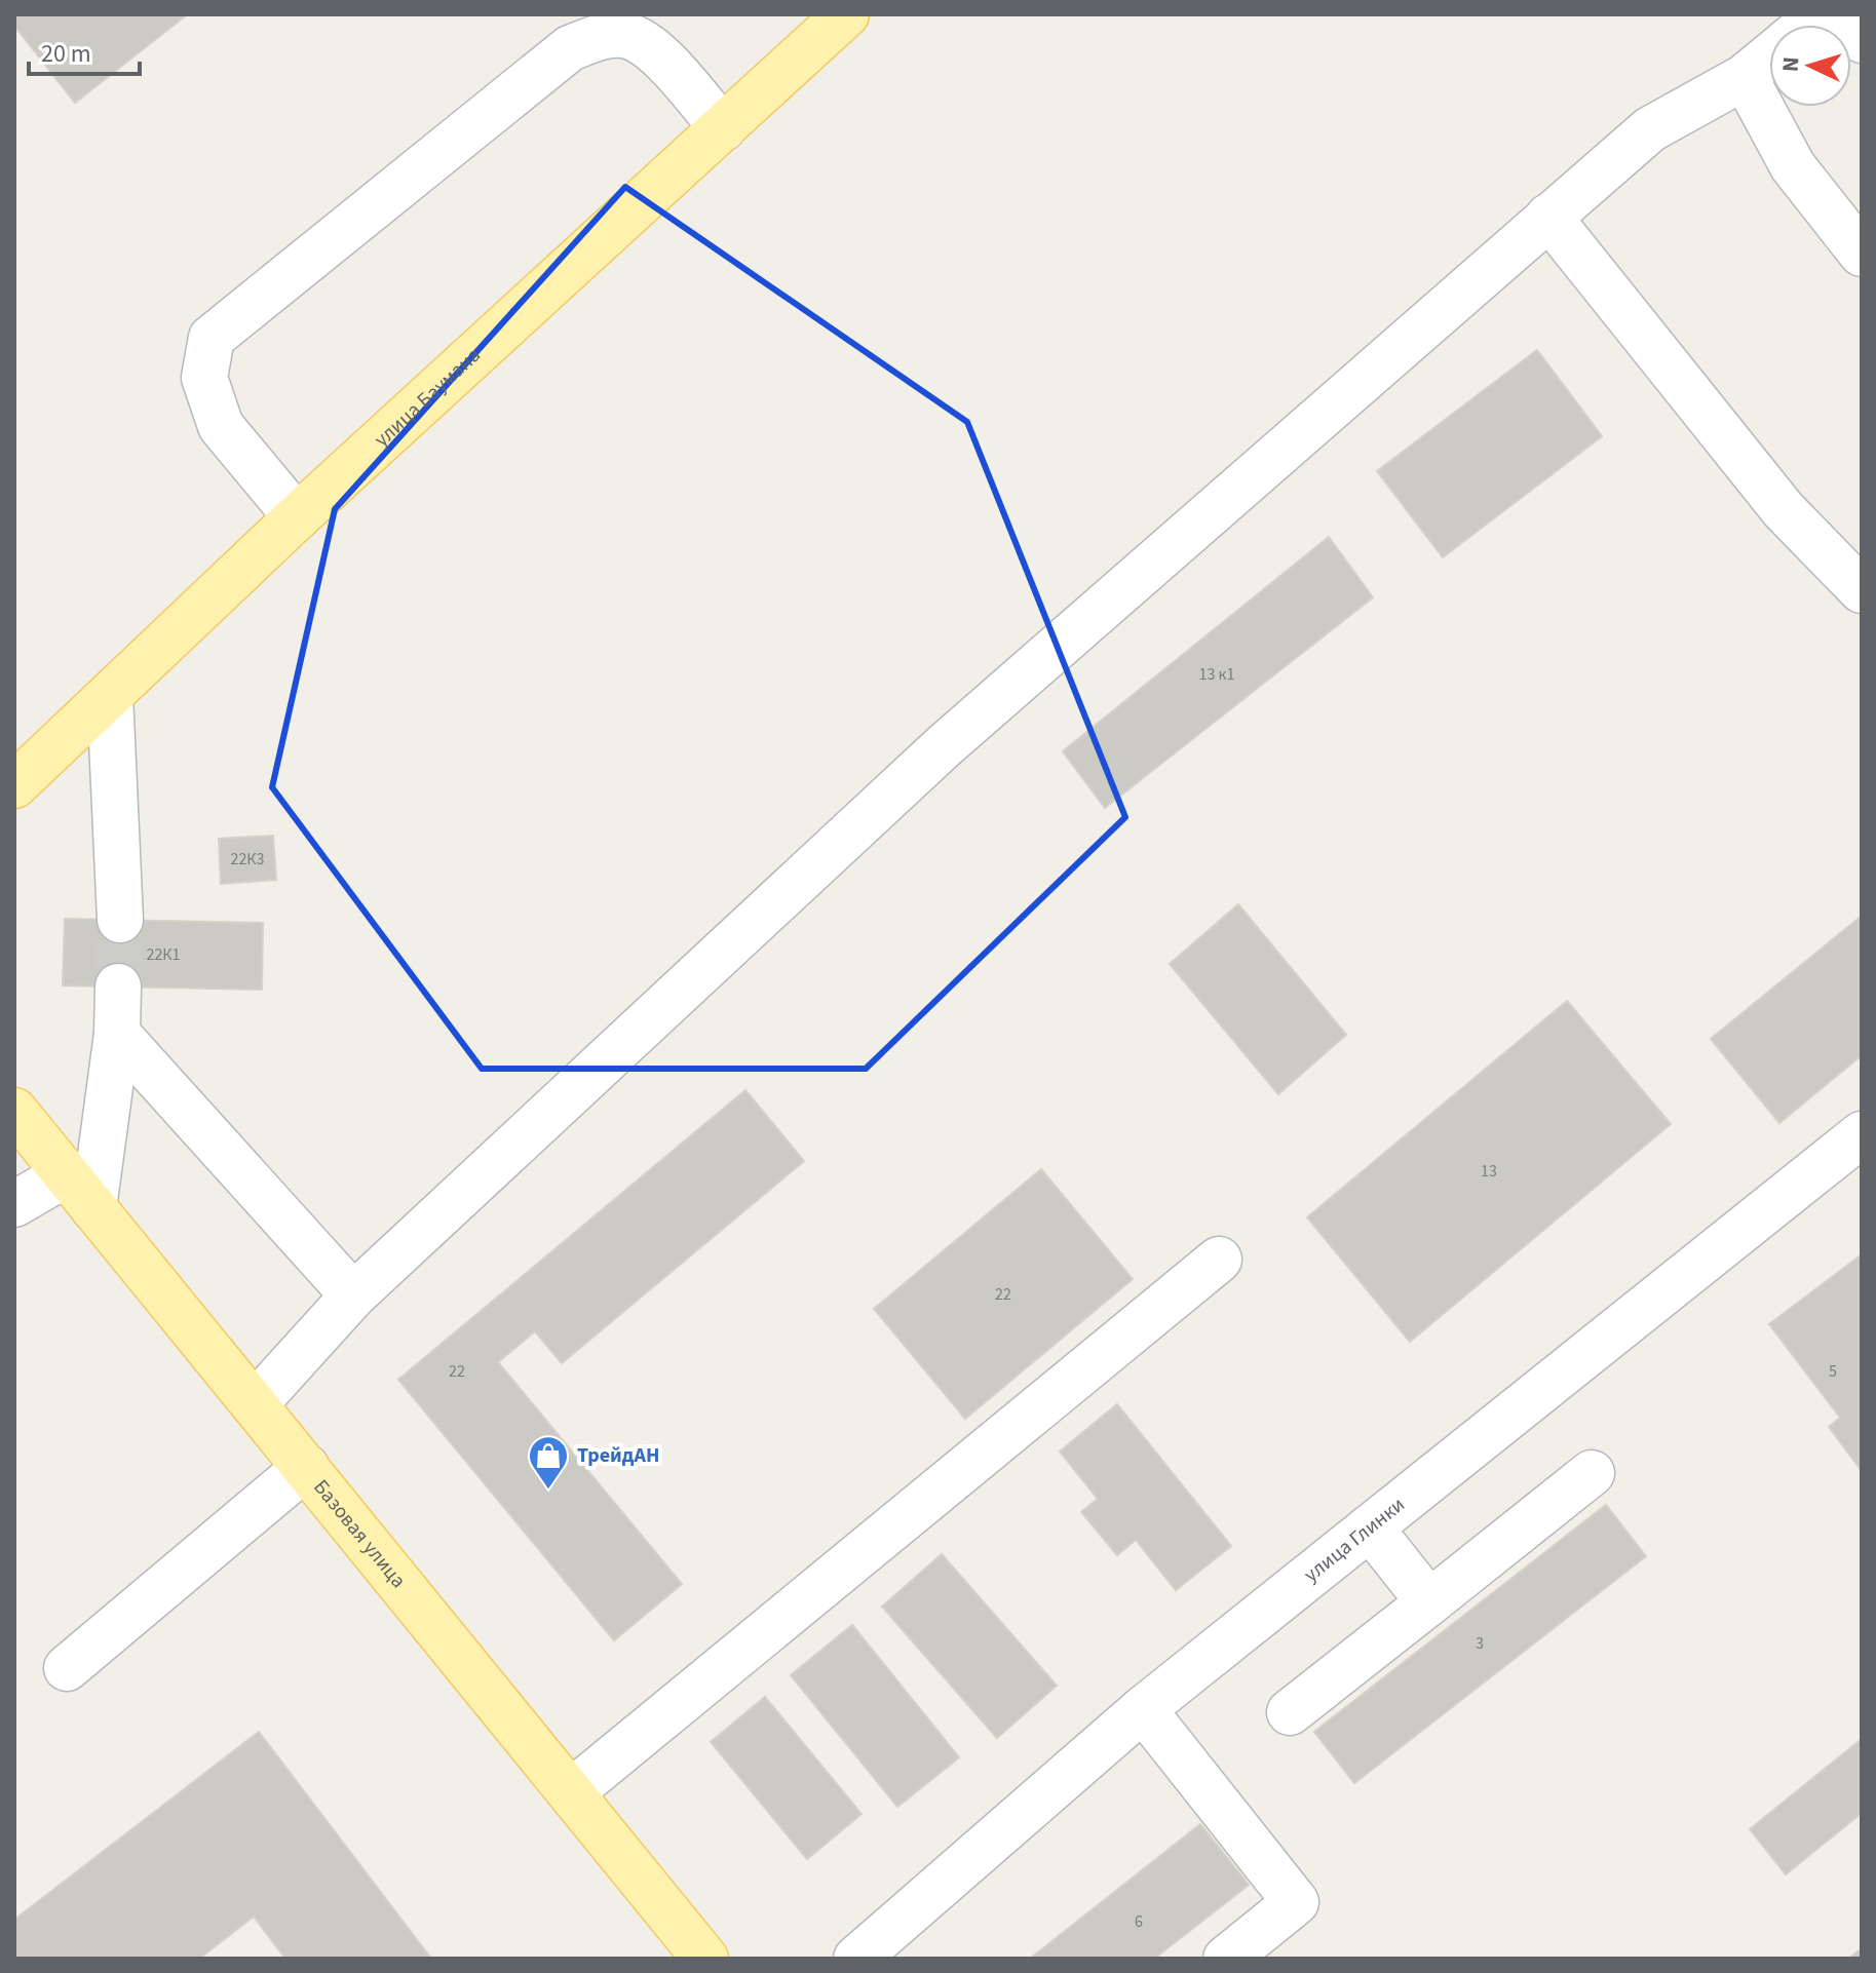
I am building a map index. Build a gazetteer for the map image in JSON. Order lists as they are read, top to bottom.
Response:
{
  "streets": {
    "main road": ["улица Баумана", "Базовая улица"],
    "street": ["улица Глинки"]
  },
  "places": {
    "shop": ["ТрейдАН"]
  },
  "house_numbers": [
    "13 к1",
    "22К3",
    "22К1",
    "13",
    "22",
    "22",
    "5",
    "3",
    "6"
  ],
  "scale_bar": "20 m",
  "north": "left"
}
